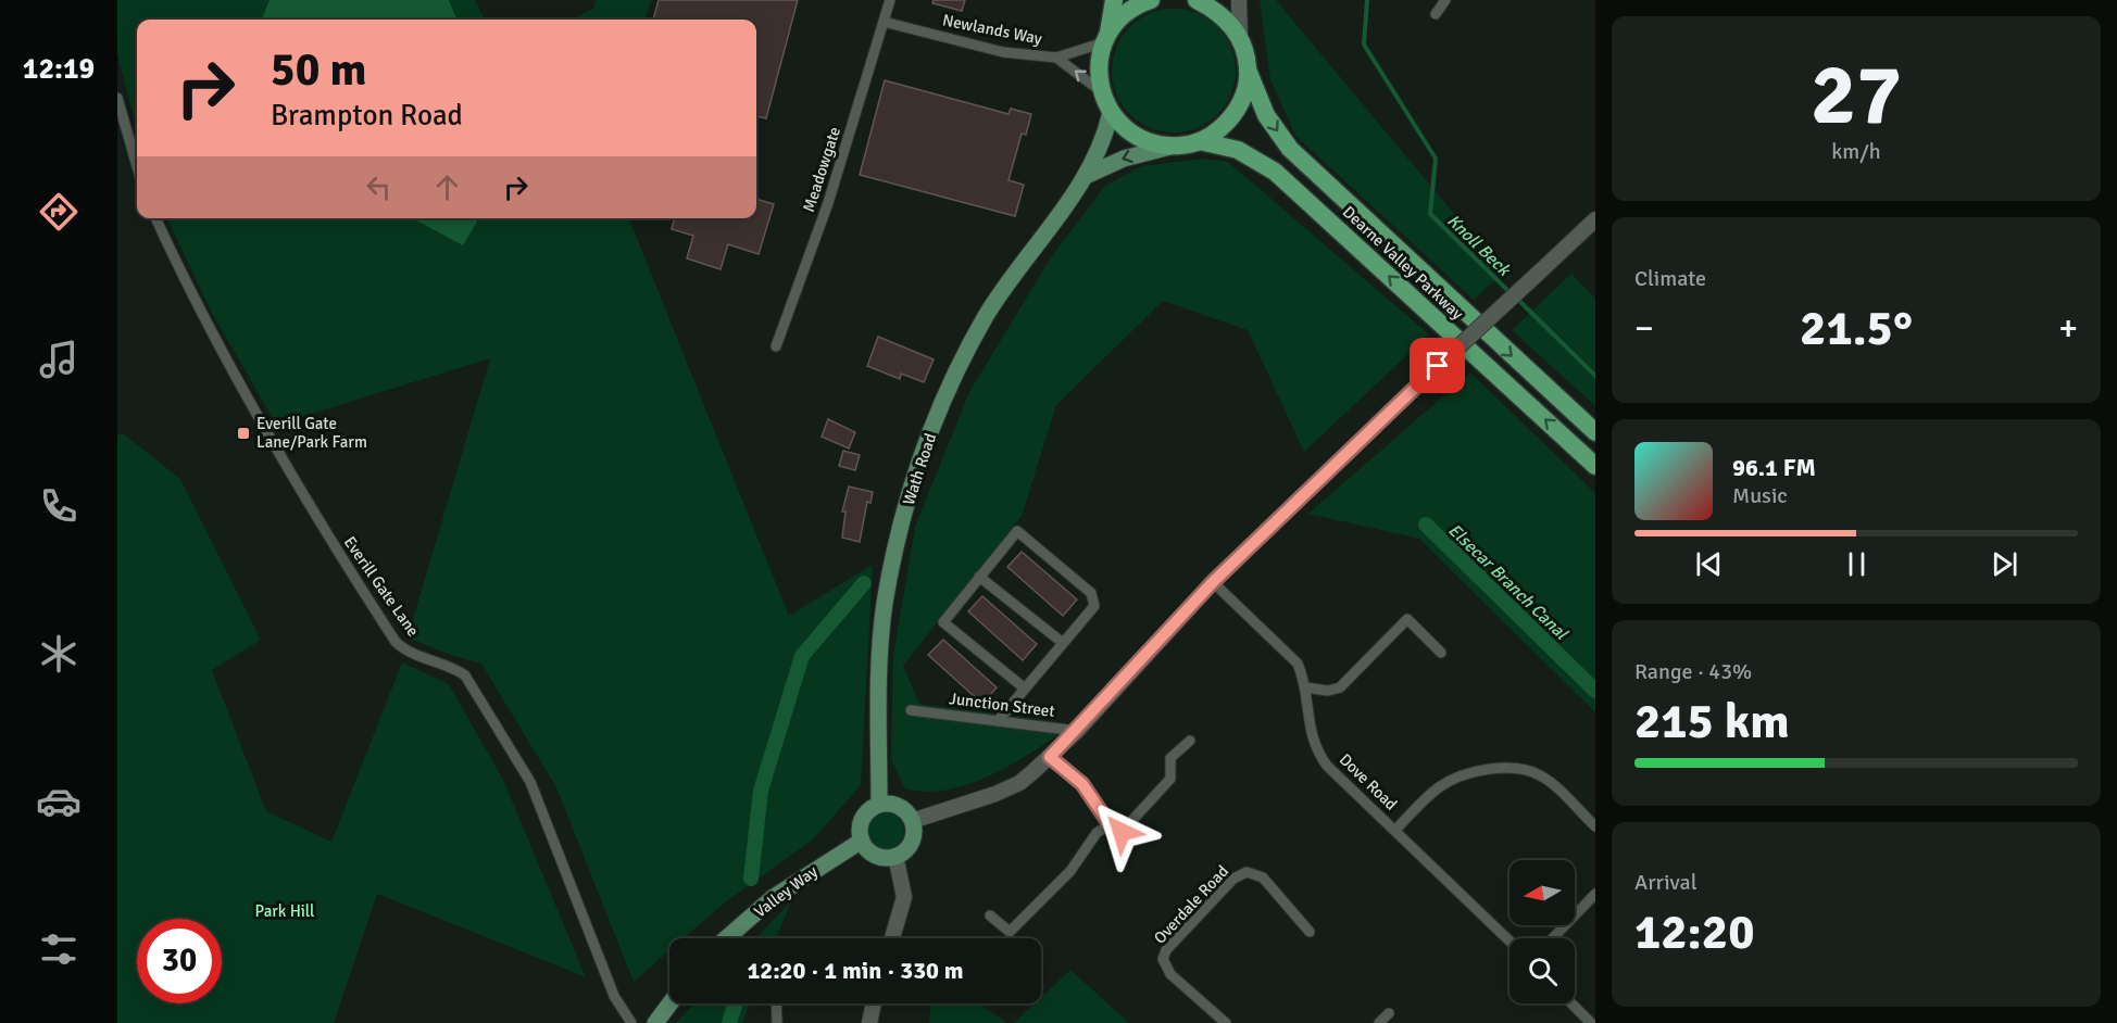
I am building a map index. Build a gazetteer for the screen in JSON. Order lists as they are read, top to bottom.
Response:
{
  "streets": {
    "highway": ["Dearne Valley Parkway"],
    "main road": ["Wath Road", "Valley Way"],
    "street": [
      "Newlands Way",
      "Meadowgate",
      "Everill Gate Lane",
      "Junction Street",
      "Dove Road",
      "Overdale Road"
    ]
  },
  "crossings": [
    ["Newlands Way", "Meadowgate"],
    ["Wath Road", "Valley Way"]
  ],
  "water": ["Knoll Beck", "Elsecar Branch Canal"],
  "parks": ["Park Hill"],
  "places": {
    "transit": ["Everill Gate Lane/Park Farm"]
  },
  "north": "left",
  "page": {
    "tabs": "12:19",
    "tile": [
      ["27", "km/h"],
      "Climate",
      ["Range · 43%", "215 km"],
      ["Arrival", "12:20"]
    ],
    "turn": ["50 m", "Brampton Road"],
    "heat": ["−", "21.5°", "+"],
    "song": ["96.1 FM", "Music"],
    "limit": "30",
    "trip": "12:20 · 1 min · 330 m"
  }
}
